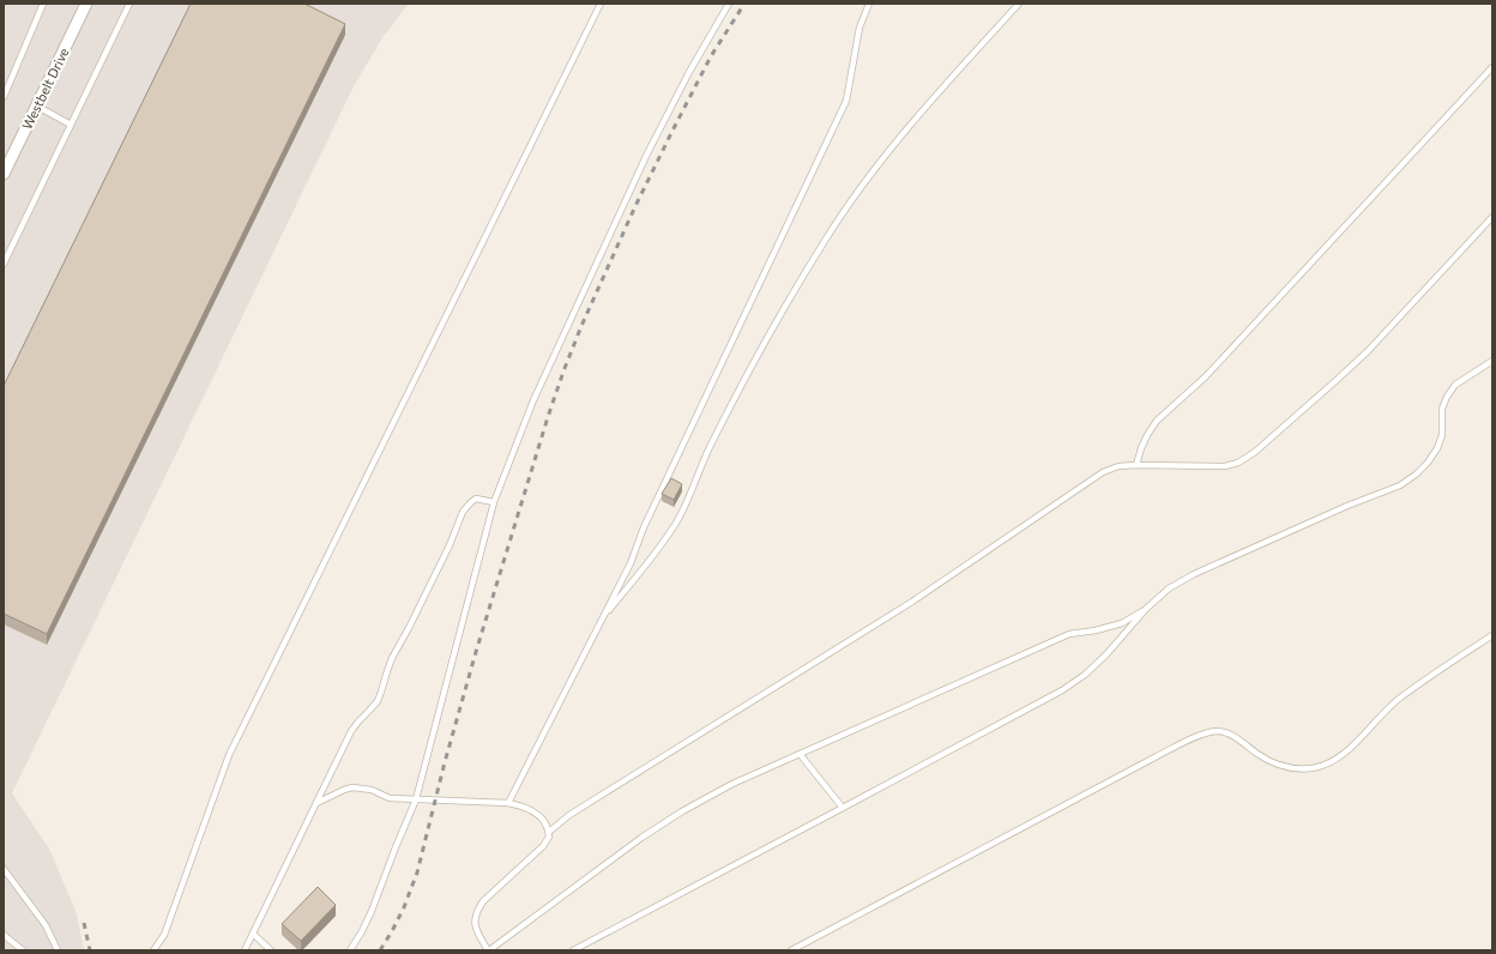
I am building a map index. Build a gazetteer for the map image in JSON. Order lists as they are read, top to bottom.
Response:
{
  "streets": {
    "street": ["Westbelt Drive"]
  }
}
